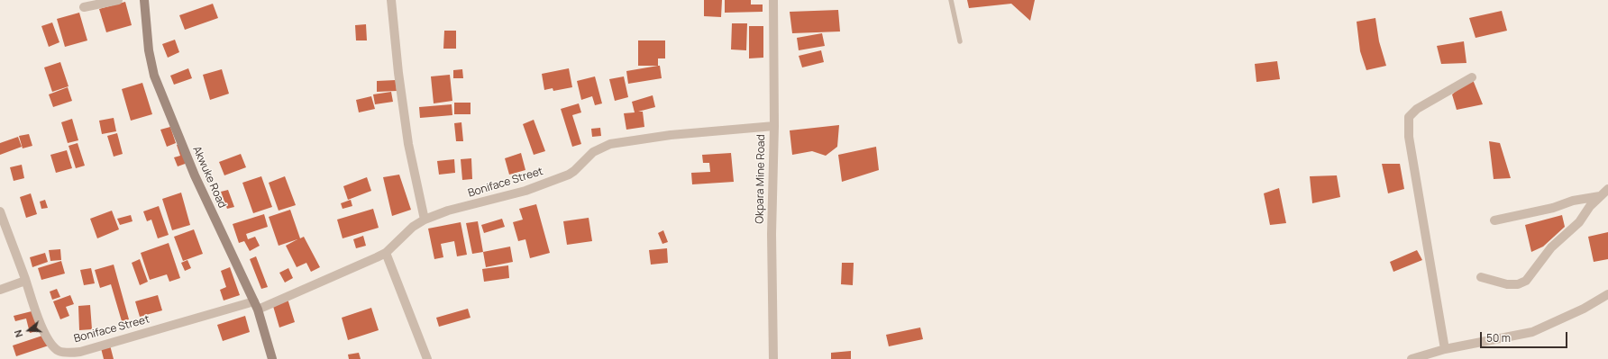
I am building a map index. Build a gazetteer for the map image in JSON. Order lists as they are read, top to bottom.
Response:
{
  "streets": {
    "main road": ["Akwuke Road"],
    "street": ["Okpara Mine Road", "Boniface Street"]
  },
  "crossings": [
    ["Akwuke Road", "Boniface Street"],
    ["Okpara Mine Road", "Boniface Street"]
  ],
  "scale_bar": "50 m",
  "north": "left"
}
